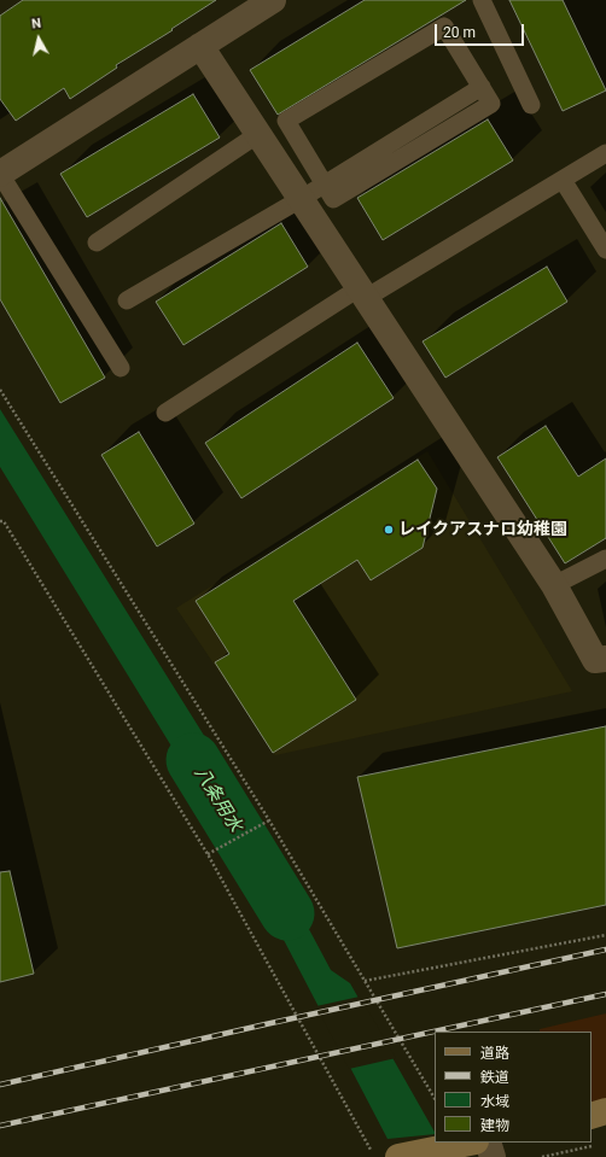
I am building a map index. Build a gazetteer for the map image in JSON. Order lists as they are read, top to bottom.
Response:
{
  "water": ["八条用水"],
  "places": ["レイクアスナロ幼稚園"],
  "legend": [
    "道路",
    "鉄道",
    "水域",
    "建物"
  ],
  "scale_bar": "20 m",
  "north": "top"
}
